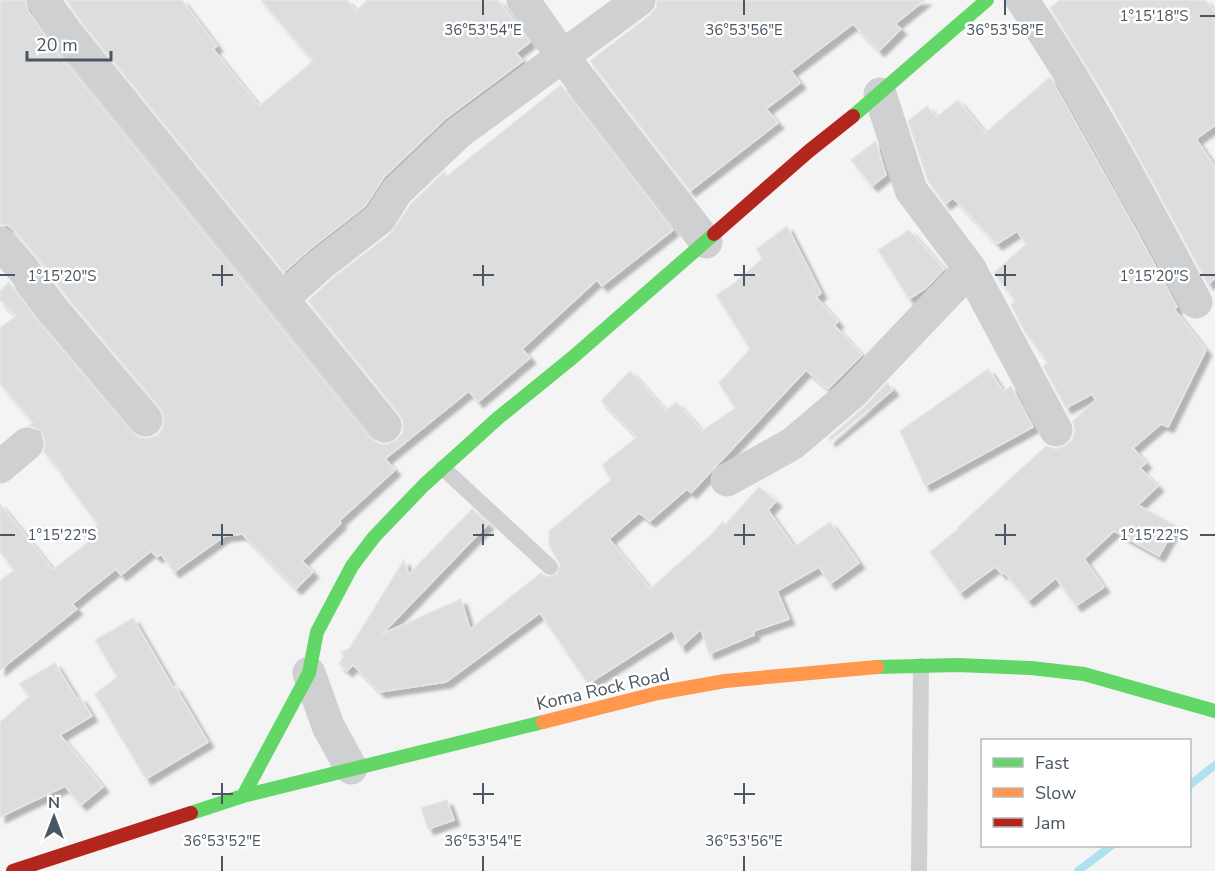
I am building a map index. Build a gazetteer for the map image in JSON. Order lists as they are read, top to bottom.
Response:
{
  "streets": {
    "main road": ["Koma Rock Road"]
  },
  "legend": ["Fast", "Slow", "Jam"],
  "scale_bar": "20 m",
  "north": "top",
  "coordinates": [
    "1°15'18\"S",
    "36°53'54\"E",
    "36°53'56\"E",
    "36°53'58\"E",
    "1°15'20\"S",
    "1°15'22\"S",
    "36°53'52\"E"
  ]
}
